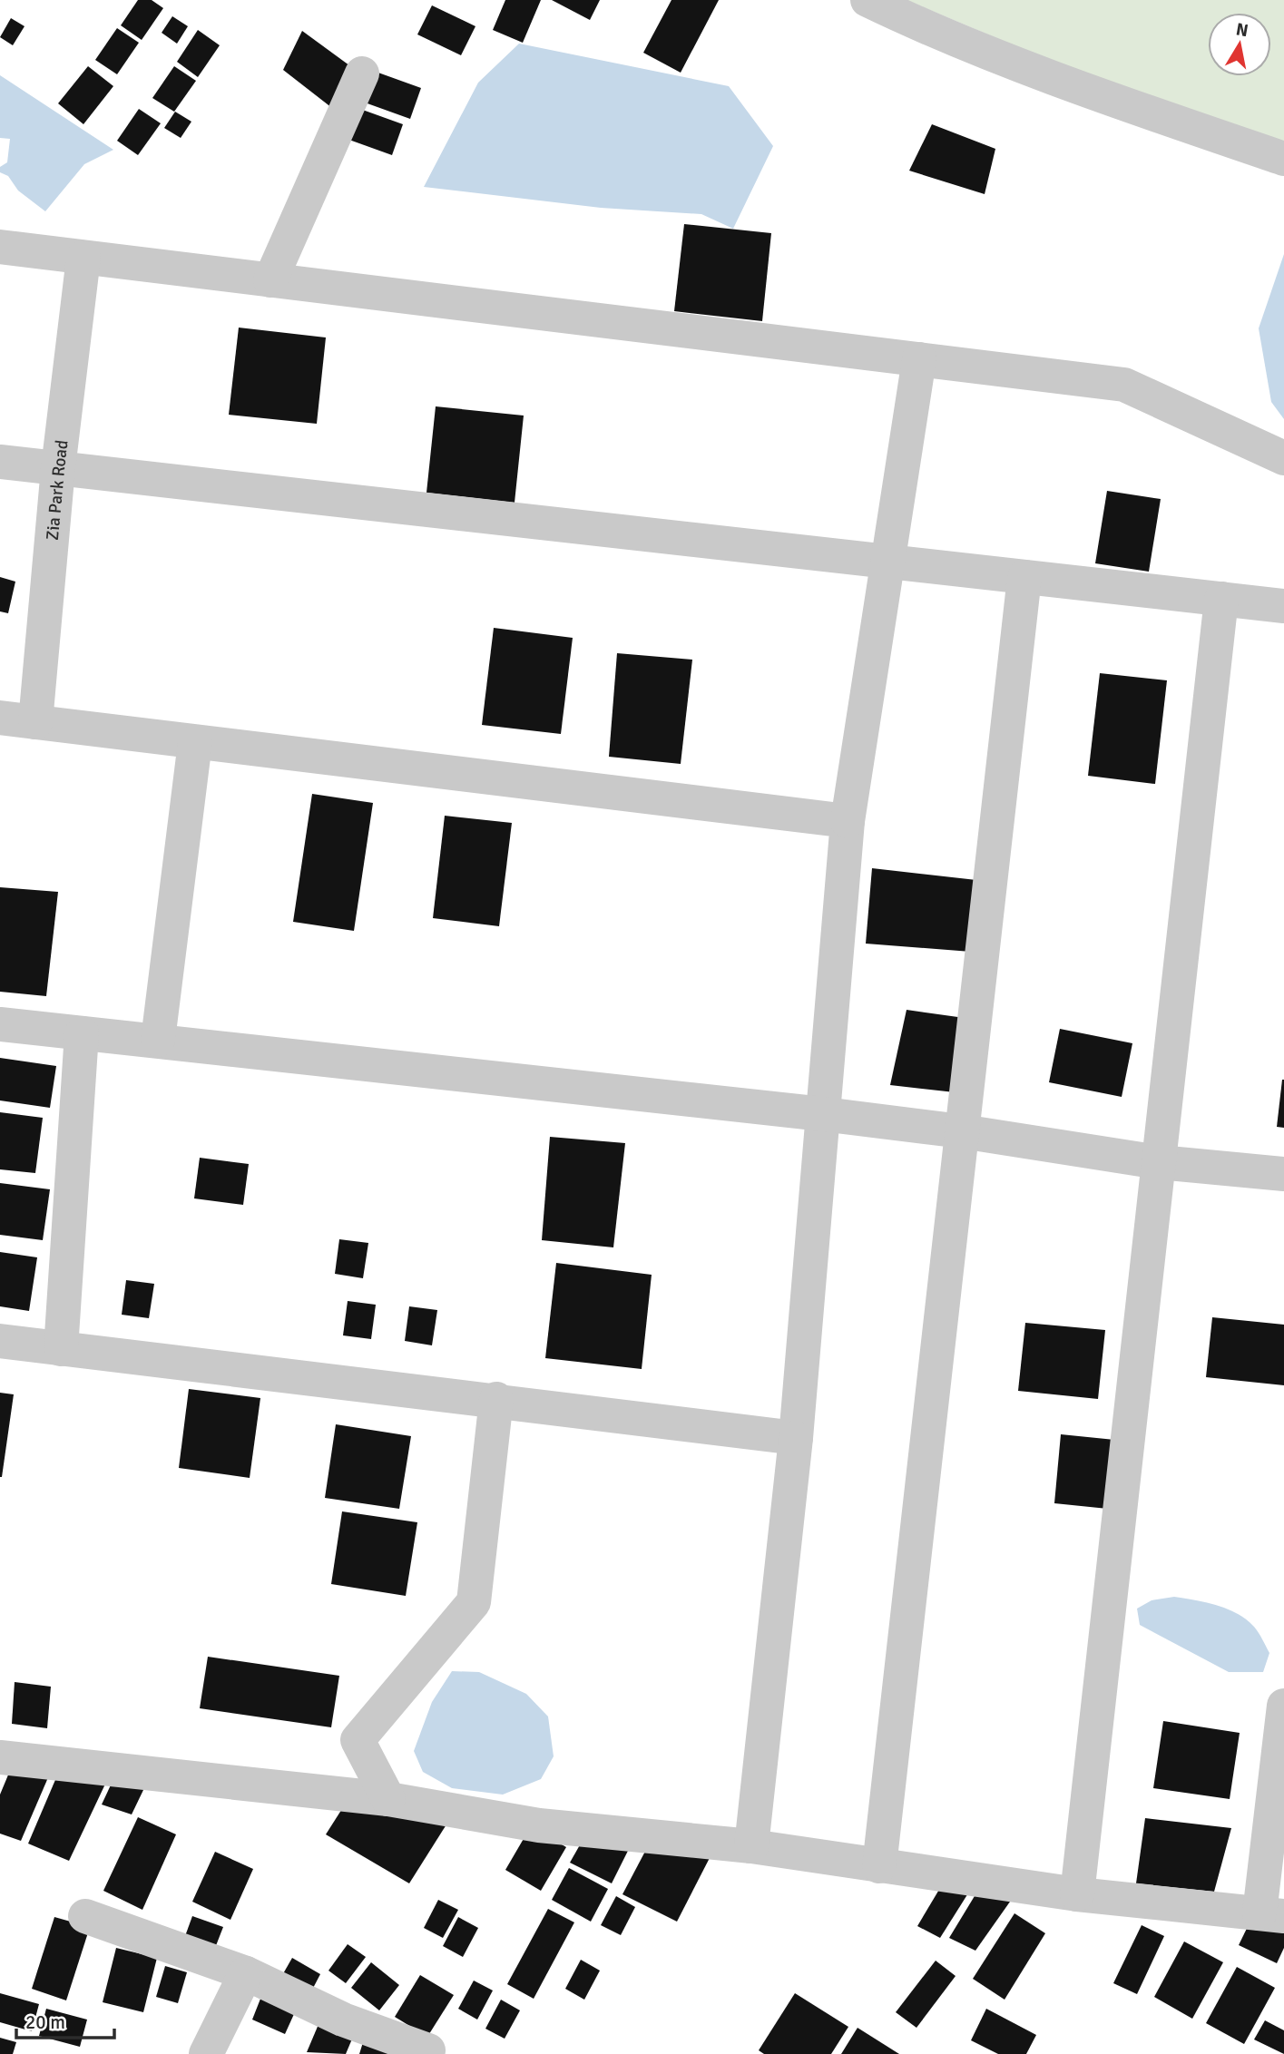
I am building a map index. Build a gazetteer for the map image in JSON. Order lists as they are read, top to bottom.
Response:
{
  "streets": {
    "street": ["Zia Park Road"]
  },
  "scale_bar": "20 m",
  "north": "top"
}
